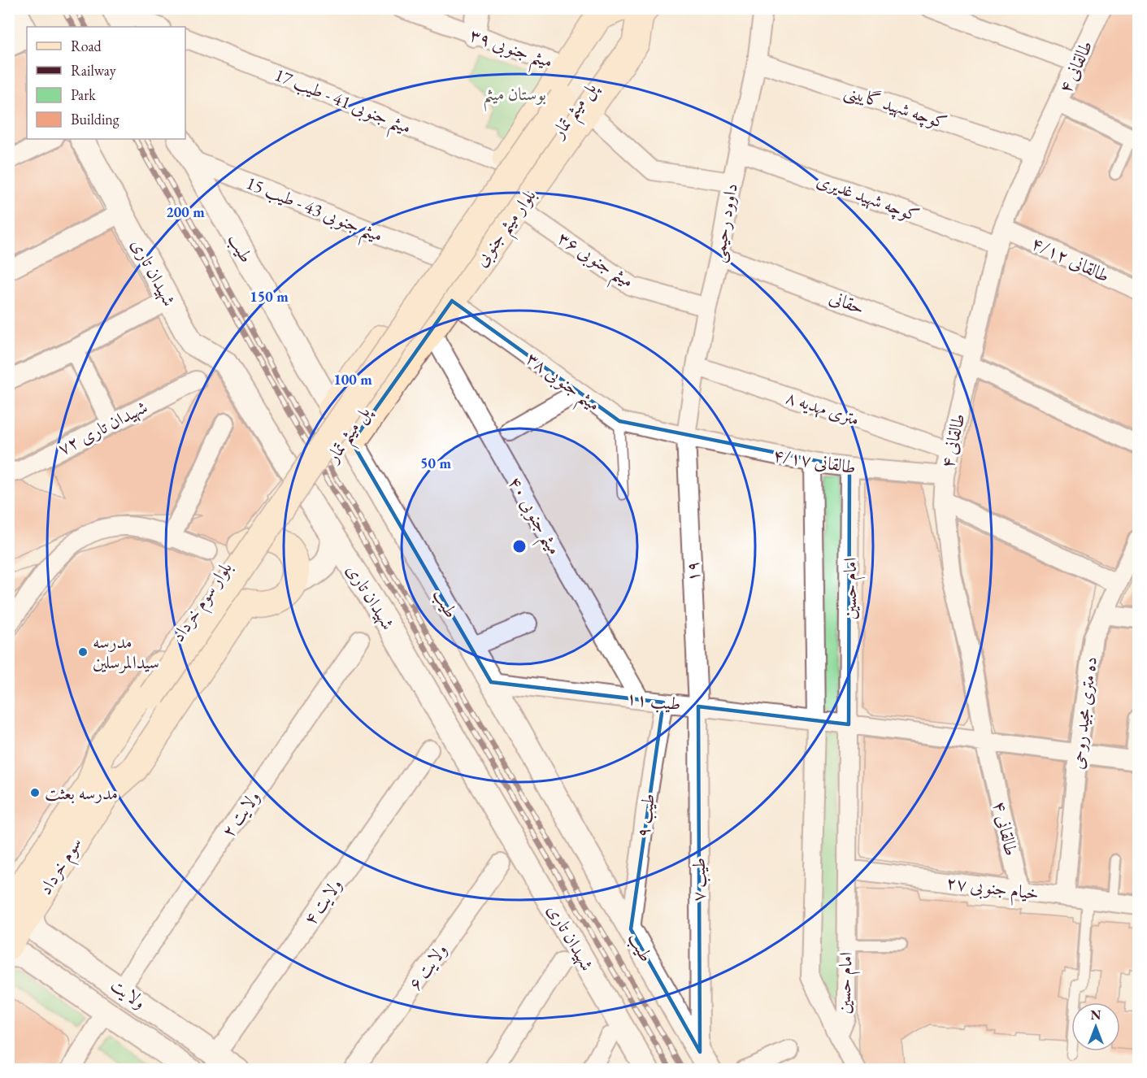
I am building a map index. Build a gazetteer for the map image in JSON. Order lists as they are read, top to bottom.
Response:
{
  "streets": {
    "main road": [
      "پل میثم تمار",
      "بلوار میثم جنوبی",
      "بلوار سوم خرداد",
      "سوم خرداد"
    ],
    "street": [
      "میثم جنوبی ۳۹",
      "طالقانی ۴",
      "میثم جنوبی 41 - طیب 17",
      "کوچه شهید گایینی",
      "کوچه شهید غدیری",
      "میثم جنوبی 43 - طیب 15",
      "داوود رحیمی",
      "طیب",
      "میثم جنوبی ۳۶",
      "طالقانی ۴/۱۲",
      "شهیدان تاری",
      "حقانی",
      "میثم جنوبی ۳۸",
      "۸ متری مهدیه",
      "شهیدان تاری ۷۲",
      "طالقانی ۴/۱۷",
      "میثم جنوبی ۴۰",
      "۱۹",
      "امام حسین",
      "طیب ۱۱",
      "ده متری مجید روحی",
      "ولایت ۲",
      "طیب ۹",
      "طیب ۷",
      "خیام جنوبی ۲۷",
      "ولایت ۴",
      "ولایت ۶",
      "ولایت"
    ]
  },
  "crossings": [
    ["میثم جنوبی ۳۹", "بلوار میثم جنوبی"],
    ["طالقانی ۴", "کوچه شهید گایینی"],
    ["طالقانی ۴", "کوچه شهید غدیری"],
    ["طالقانی ۴", "طالقانی ۴/۱۲"],
    ["طالقانی ۴", "حقانی"],
    ["طالقانی ۴", "۸ متری مهدیه"],
    ["طالقانی ۴", "طالقانی ۴/۱۷"],
    ["طالقانی ۴", "طیب ۱۱"],
    ["طالقانی ۴", "خیام جنوبی ۲۷"],
    ["میثم جنوبی 41 - طیب 17", "بلوار میثم جنوبی"],
    ["کوچه شهید گایینی", "داوود رحیمی"],
    ["پل میثم تمار", "بلوار میثم جنوبی"],
    ["پل میثم تمار", "بلوار سوم خرداد"],
    ["کوچه شهید غدیری", "داوود رحیمی"],
    ["کوچه شهید غدیری", "طالقانی ۴/۱۲"],
    ["میثم جنوبی 43 - طیب 15", "بلوار میثم جنوبی"],
    ["میثم جنوبی 43 - طیب 15", "طیب"],
    ["داوود رحیمی", "میثم جنوبی ۳۶"],
    ["داوود رحیمی", "حقانی"],
    ["داوود رحیمی", "میثم جنوبی ۳۸"],
    ["داوود رحیمی", "۸ متری مهدیه"],
    ["داوود رحیمی", "طالقانی ۴/۱۷"],
    ["داوود رحیمی", "۱۹"],
    ["بلوار میثم جنوبی", "طیب"],
    ["بلوار میثم جنوبی", "میثم جنوبی ۳۶"],
    ["بلوار میثم جنوبی", "میثم جنوبی ۳۸"],
    ["بلوار میثم جنوبی", "میثم جنوبی ۴۰"],
    ["طیب", "طیب ۱۱"],
    ["طیب", "طیب ۹"],
    ["طیب", "طیب ۷"],
    ["شهیدان تاری", "بلوار سوم خرداد"],
    ["میثم جنوبی ۳۸", "طالقانی ۴/۱۷"],
    ["میثم جنوبی ۳۸", "۱۹"],
    ["طالقانی ۴/۱۷", "۱۹"],
    ["طالقانی ۴/۱۷", "امام حسین"],
    ["میثم جنوبی ۴۰", "طیب ۱۱"],
    ["۱۹", "طیب ۱۱"],
    ["۱۹", "طیب ۷"],
    ["امام حسین", "طیب ۱۱"],
    ["امام حسین", "خیام جنوبی ۲۷"],
    ["بلوار سوم خرداد", "سوم خرداد"],
    ["بلوار سوم خرداد", "ولایت"],
    ["طیب ۱۱", "ده متری مجید روحی"],
    ["طیب ۱۱", "طیب ۹"],
    ["طیب ۱۱", "طیب ۷"],
    ["ده متری مجید روحی", "خیام جنوبی ۲۷"],
    ["ولایت ۲", "ولایت"],
    ["سوم خرداد", "ولایت"],
    ["ولایت ۴", "ولایت"]
  ],
  "parks": ["بوستان میثم"],
  "places": ["مدرسه سیدالمرسلین", "مدرسه بعثت"],
  "legend": [
    "Road",
    "Railway",
    "Park",
    "Building"
  ],
  "north": "top",
  "rings": [
    "200 m",
    "150 m",
    "100 m",
    "50 m"
  ]
}
